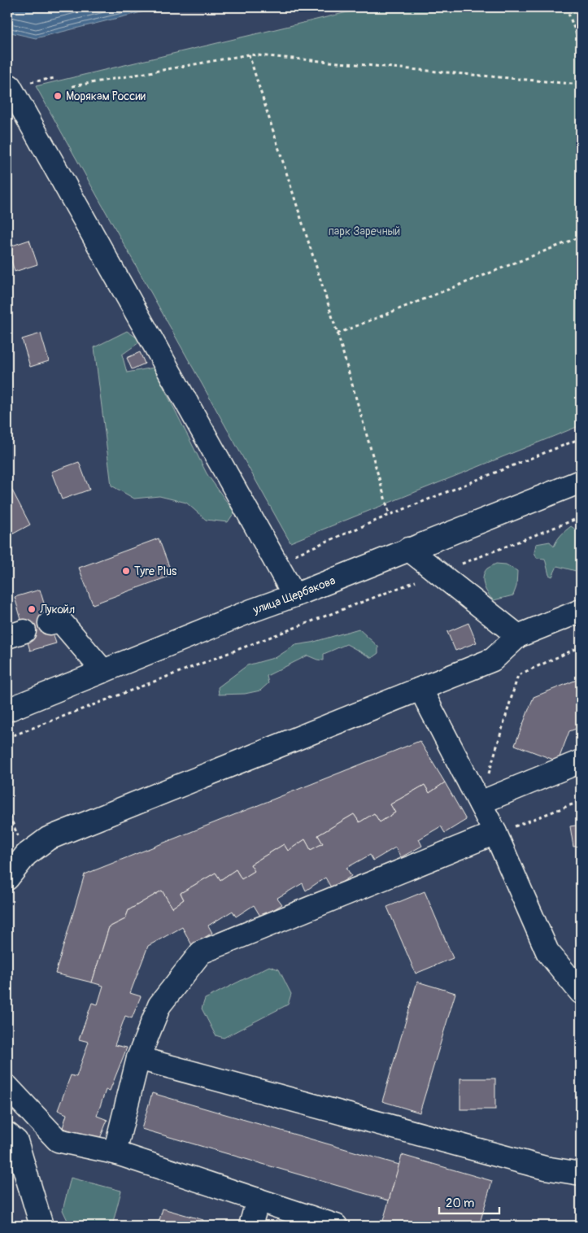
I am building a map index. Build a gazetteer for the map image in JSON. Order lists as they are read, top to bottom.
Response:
{
  "streets": {
    "main road": ["улица Щербакова"]
  },
  "parks": ["парк Заречный"],
  "places": ["Морякам России", "Tyre Plus", "Лукойл"],
  "scale_bar": "20 m"
}
